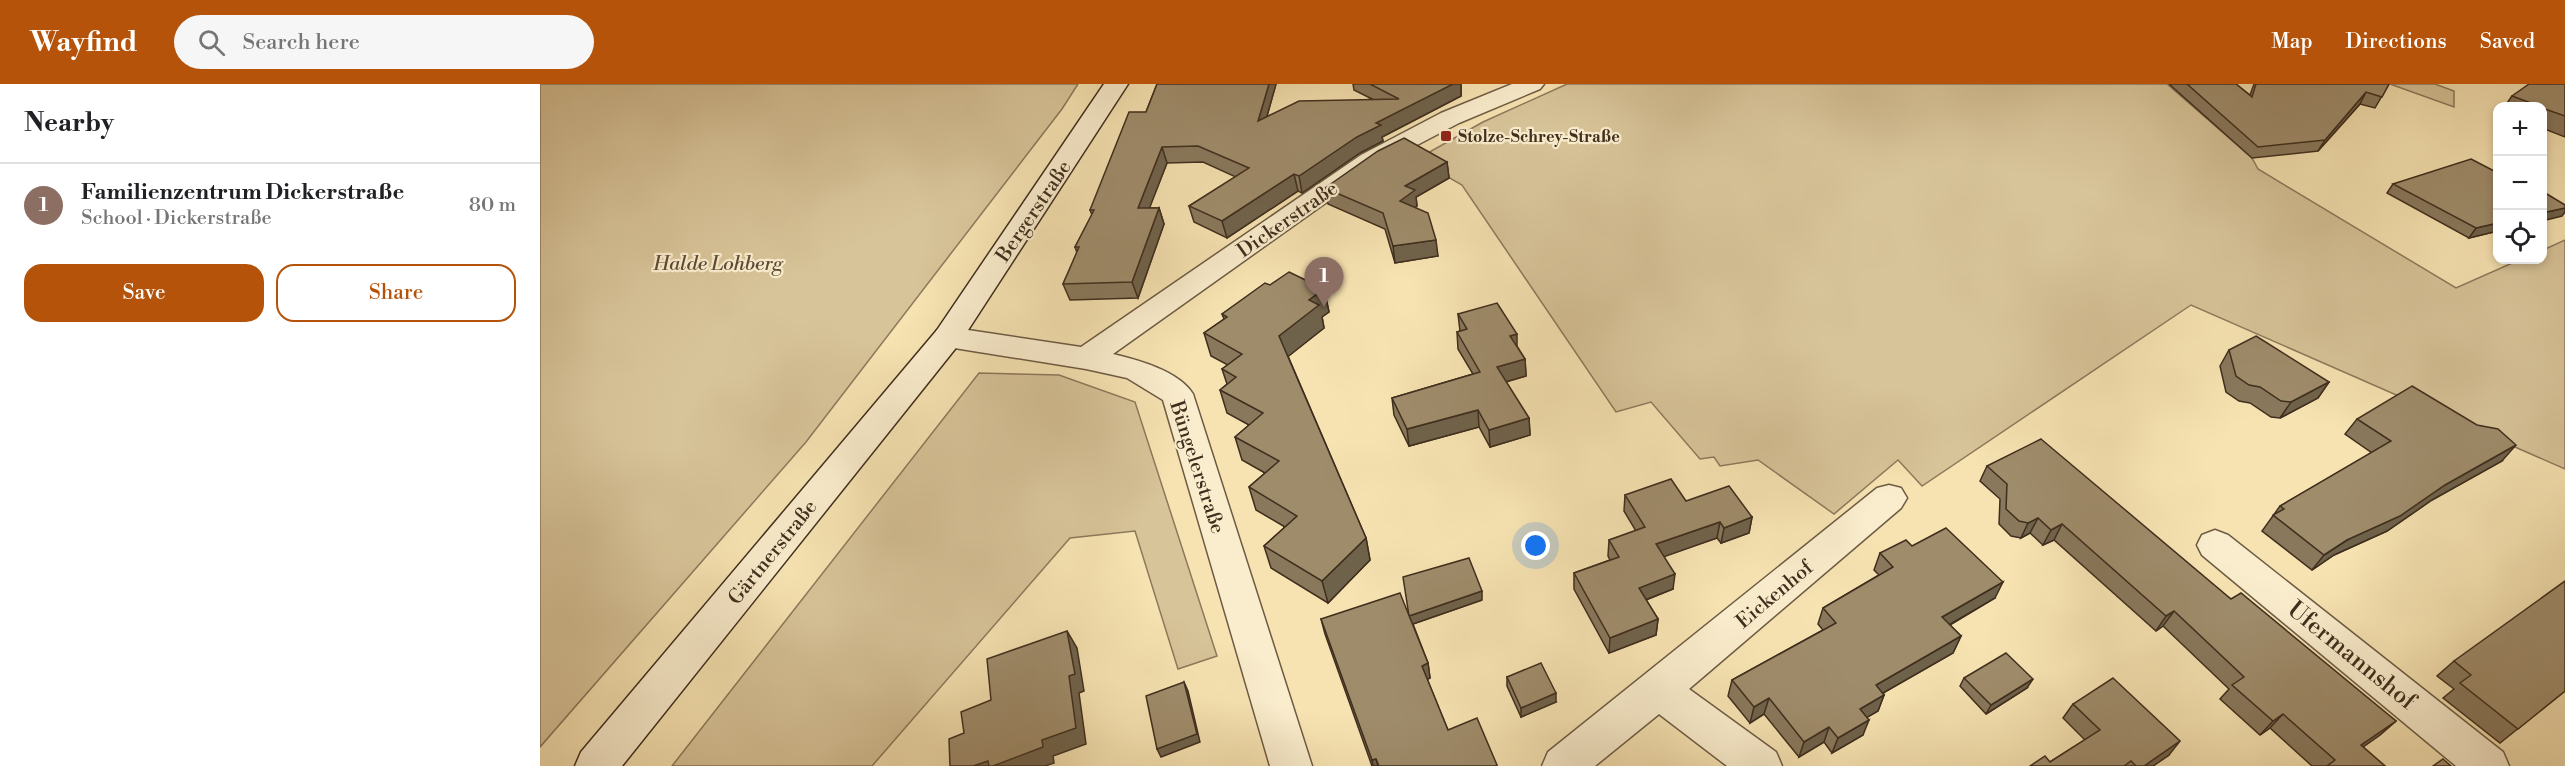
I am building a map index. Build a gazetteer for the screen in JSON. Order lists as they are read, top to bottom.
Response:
{
  "streets": {
    "street": [
      "Bergerstraße",
      "Dickerstraße",
      "Büngelerstraße",
      "Gärtnerstraße",
      "Eickenhof",
      "Ufermannshof"
    ]
  },
  "crossings": [
    ["Bergerstraße", "Büngelerstraße"],
    ["Bergerstraße", "Gärtnerstraße"],
    ["Dickerstraße", "Büngelerstraße"],
    ["Büngelerstraße", "Gärtnerstraße"]
  ],
  "parks": ["Halde Lohberg"],
  "places": {
    "transit": ["Stolze-Schrey-Straße"]
  },
  "page": {
    "header": "Wayfind",
    "search": "Search here",
    "nav": ["Map", "Directions", "Saved"],
    "heading": "Nearby",
    "map_buttons": ["+", "−"],
    "list": [
      {
        "mark": "1",
        "name": "Familienzentrum Dickerstraße",
        "note": "School · Dickerstraße",
        "value": "80 m"
      }
    ],
    "buttons": ["Save", "Share"],
    "pins": "1"
  }
}
